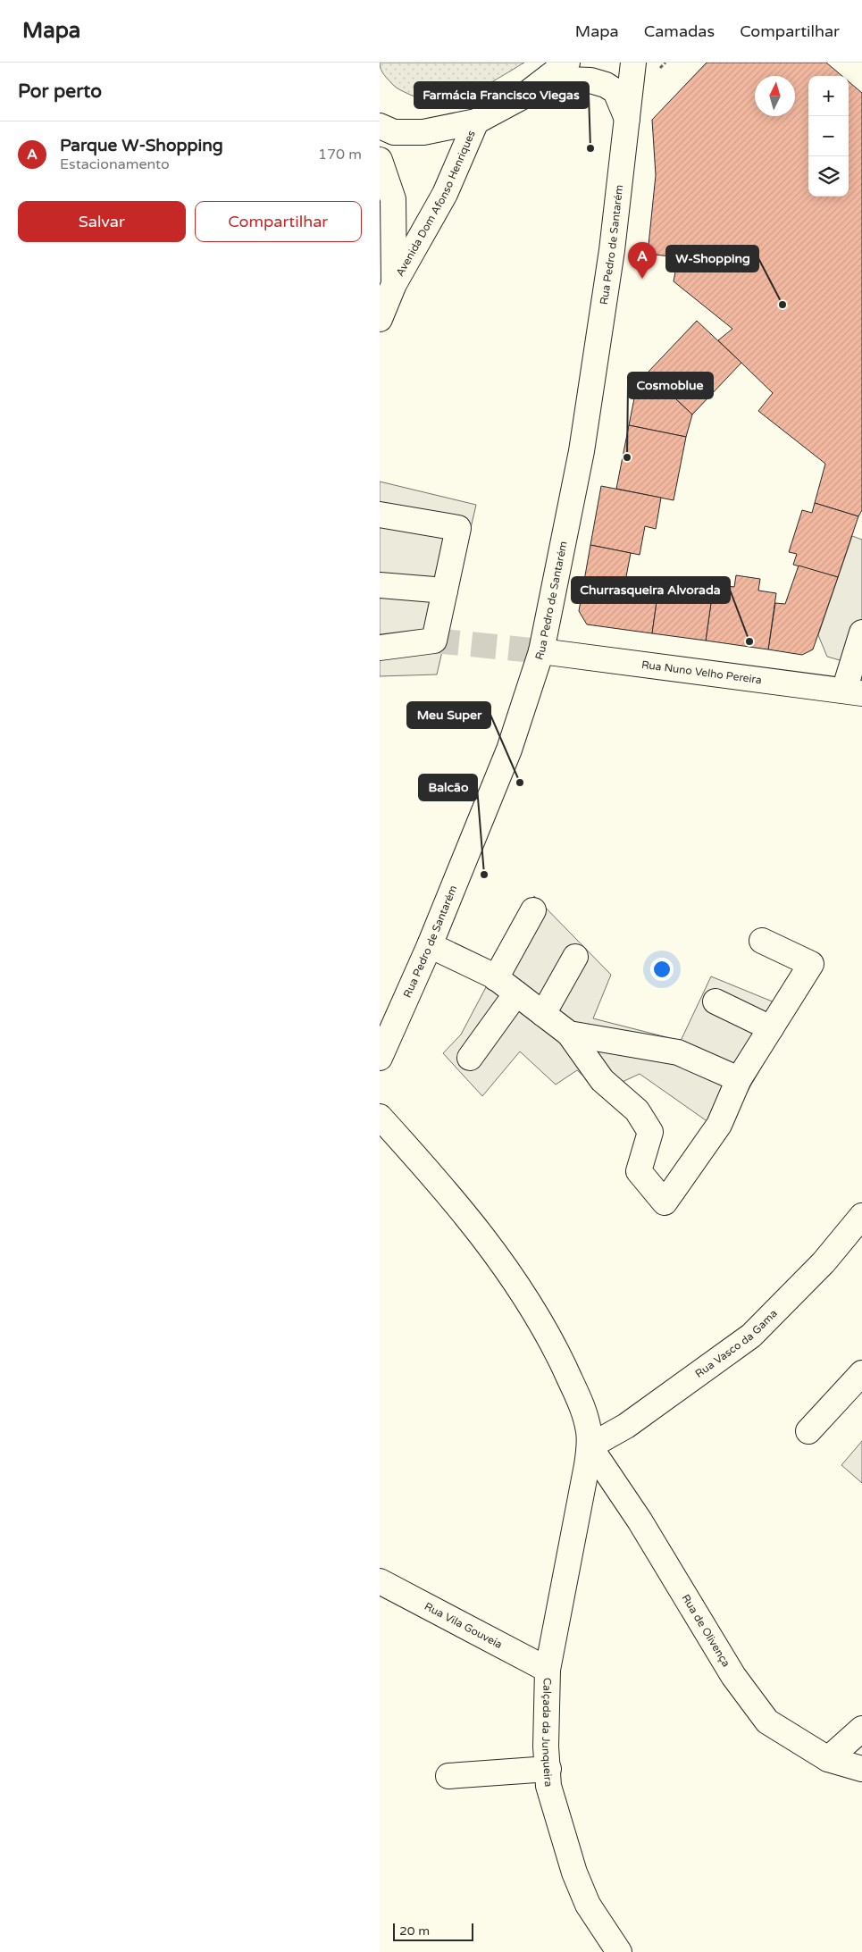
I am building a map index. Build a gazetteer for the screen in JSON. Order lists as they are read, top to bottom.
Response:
{
  "streets": {
    "street": [
      "Avenida Dom Afonso Henriques",
      "Rua Pedro de Santarém",
      "Rua Nuno Velho Pereira",
      "Rua Vasco da Gama",
      "Rua Vila Gouveia",
      "Rua de Olivença",
      "Calçada da Junqueira"
    ]
  },
  "crossings": [
    ["Rua Pedro de Santarém", "Rua Nuno Velho Pereira"],
    ["Rua Vasco da Gama", "Rua de Olivença"],
    ["Rua Vasco da Gama", "Calçada da Junqueira"],
    ["Rua Vila Gouveia", "Calçada da Junqueira"],
    ["Rua de Olivença", "Calçada da Junqueira"]
  ],
  "places": [
    "Farmácia Francisco Viegas",
    "W-Shopping",
    "Cosmoblue",
    "Churrasqueira Alvorada",
    "Meu Super",
    "Balcão"
  ],
  "scale_bar": "20 m",
  "north": "top",
  "page": {
    "header": "Mapa",
    "nav": ["Mapa", "Camadas", "Compartilhar"],
    "heading": "Por perto",
    "map_buttons": ["+", "−"],
    "list": [
      {
        "mark": "A",
        "name": "Parque W-Shopping",
        "note": "Estacionamento",
        "value": "170 m"
      }
    ],
    "buttons": ["Salvar", "Compartilhar"],
    "pins": "A",
    "scale": "20 m"
  }
}
